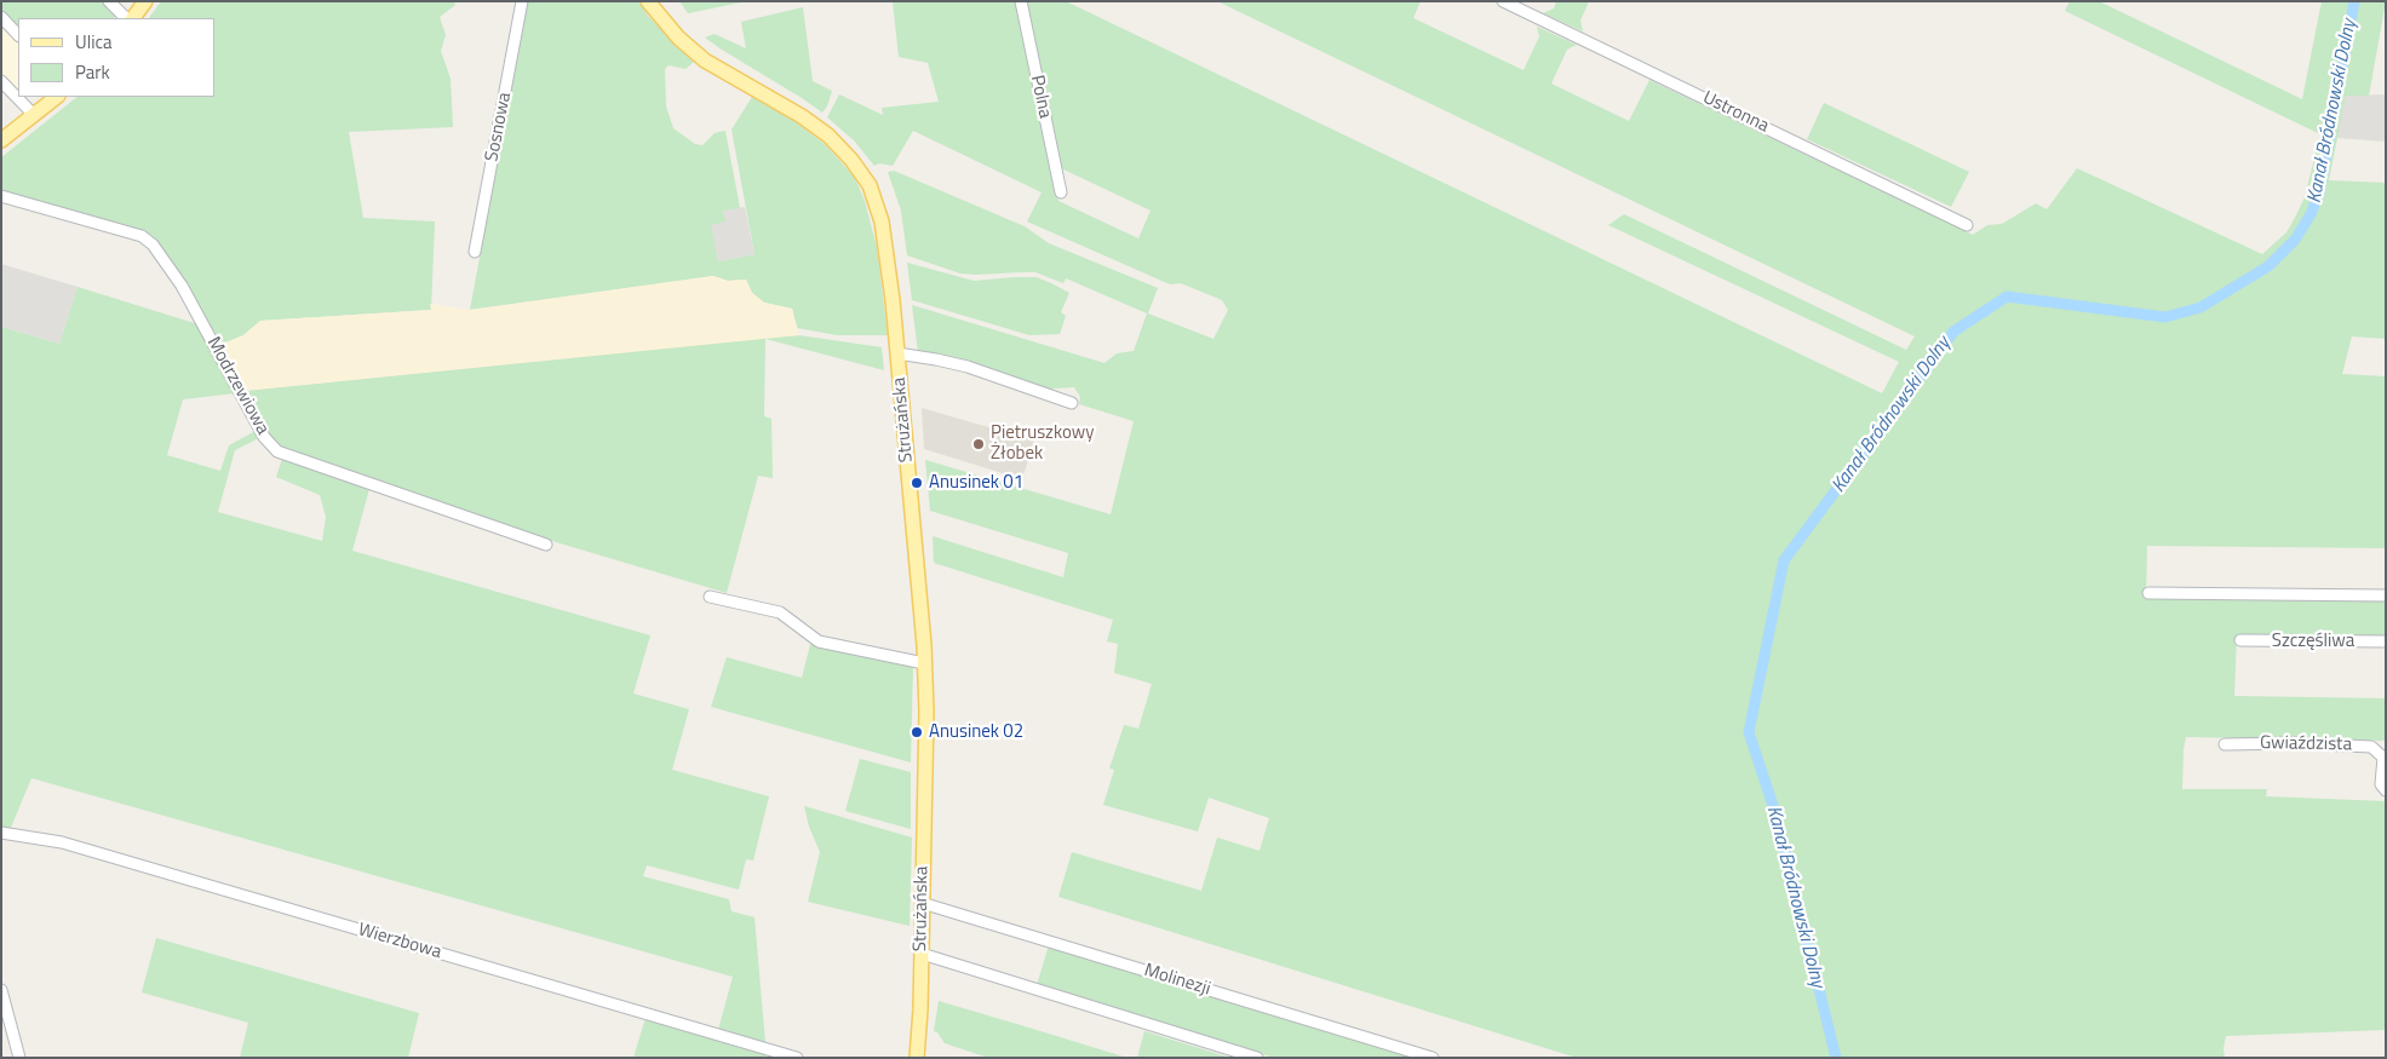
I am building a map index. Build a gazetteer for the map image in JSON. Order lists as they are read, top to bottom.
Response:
{
  "streets": {
    "main road": ["Strużańska"],
    "street": [
      "Polna",
      "Ustronna",
      "Sosnowa",
      "Modrzewiowa",
      "Szczęśliwa",
      "Gwiaździsta",
      "Wierzbowa",
      "Molinezji"
    ]
  },
  "crossings": [
    ["Strużańska", "Molinezji"]
  ],
  "water": ["Kanał Bródnowski Dolny"],
  "places": ["Pietruszkowy Żłobek", "Anusinek 01", "Anusinek 02"],
  "legend": ["Ulica", "Park"]
}
